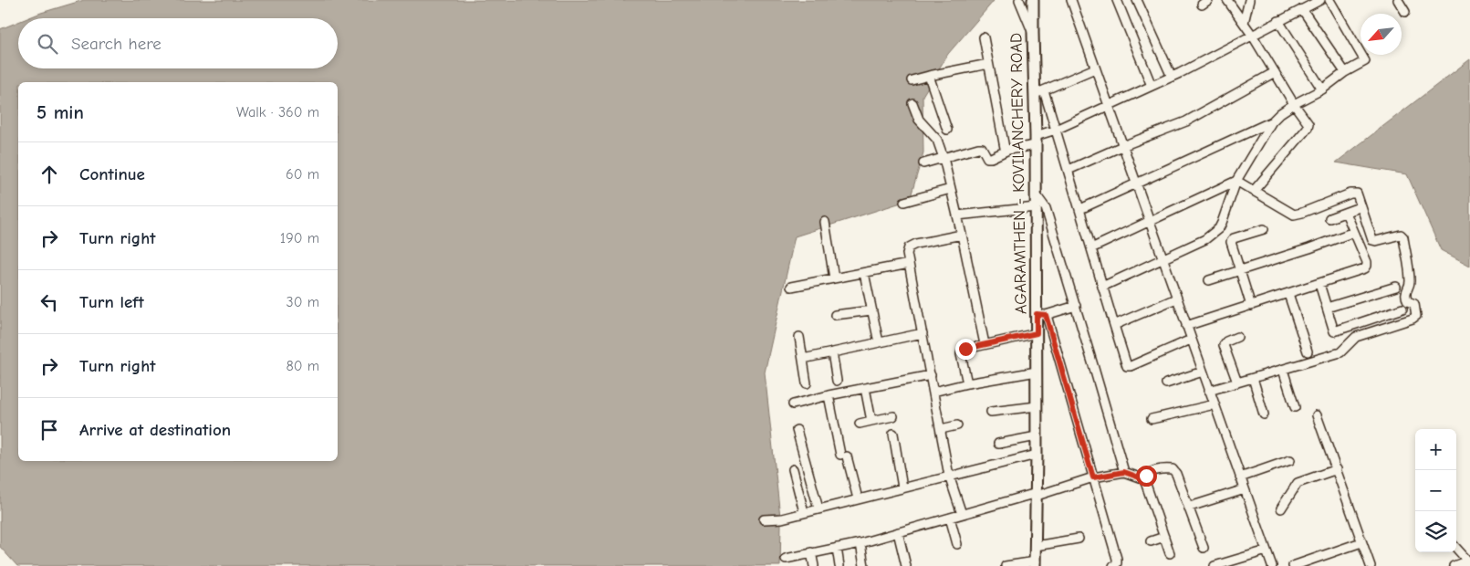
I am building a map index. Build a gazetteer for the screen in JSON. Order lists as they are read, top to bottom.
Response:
{
  "streets": {
    "main road": ["AGARAMTHEN - KOVILANCHERY ROAD"]
  },
  "north": "bottom left",
  "page": {
    "search": "Search here",
    "heading": ["5 min", "Walk · 360 m"],
    "list": [
      ["Continue", "60 m"],
      ["Turn right", "190 m"],
      ["Turn left", "30 m"],
      ["Turn right", "80 m"],
      "Arrive at destination"
    ],
    "map_buttons": ["+", "−"]
  }
}
